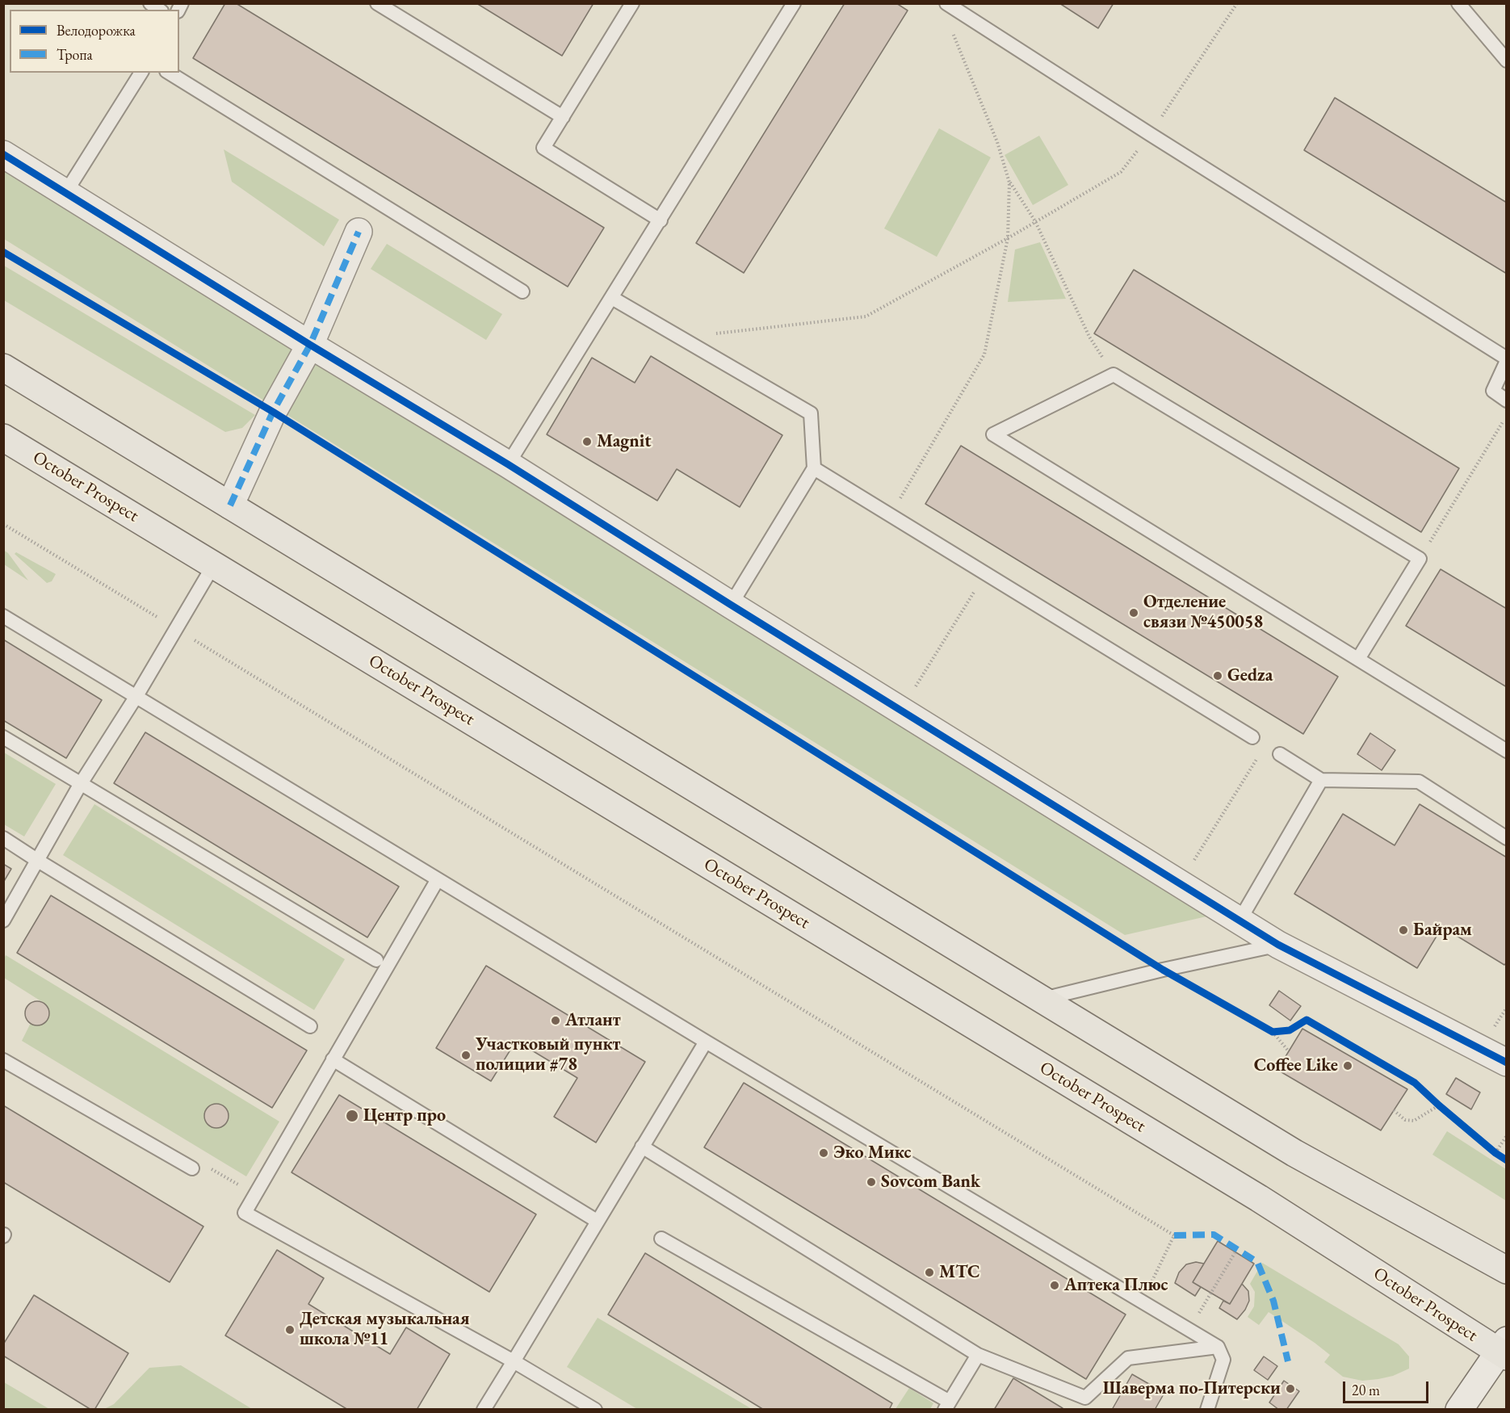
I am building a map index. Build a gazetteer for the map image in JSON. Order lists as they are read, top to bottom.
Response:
{
  "streets": {
    "main road": ["October Prospect"]
  },
  "places": [
    "Magnit",
    "Отделение связи №450058",
    "Gedza",
    "Байрам",
    "Атлант",
    "Участковый пункт полиции #78",
    "Coffee Like",
    "Центр про",
    "Эко Микс",
    "Sovcom Bank",
    "МТС",
    "Аптека Плюс",
    "Детская музыкальная школа №11",
    "Шаверма по-Питерски"
  ],
  "legend": ["Велодорожка", "Тропа"],
  "scale_bar": "20 m"
}
